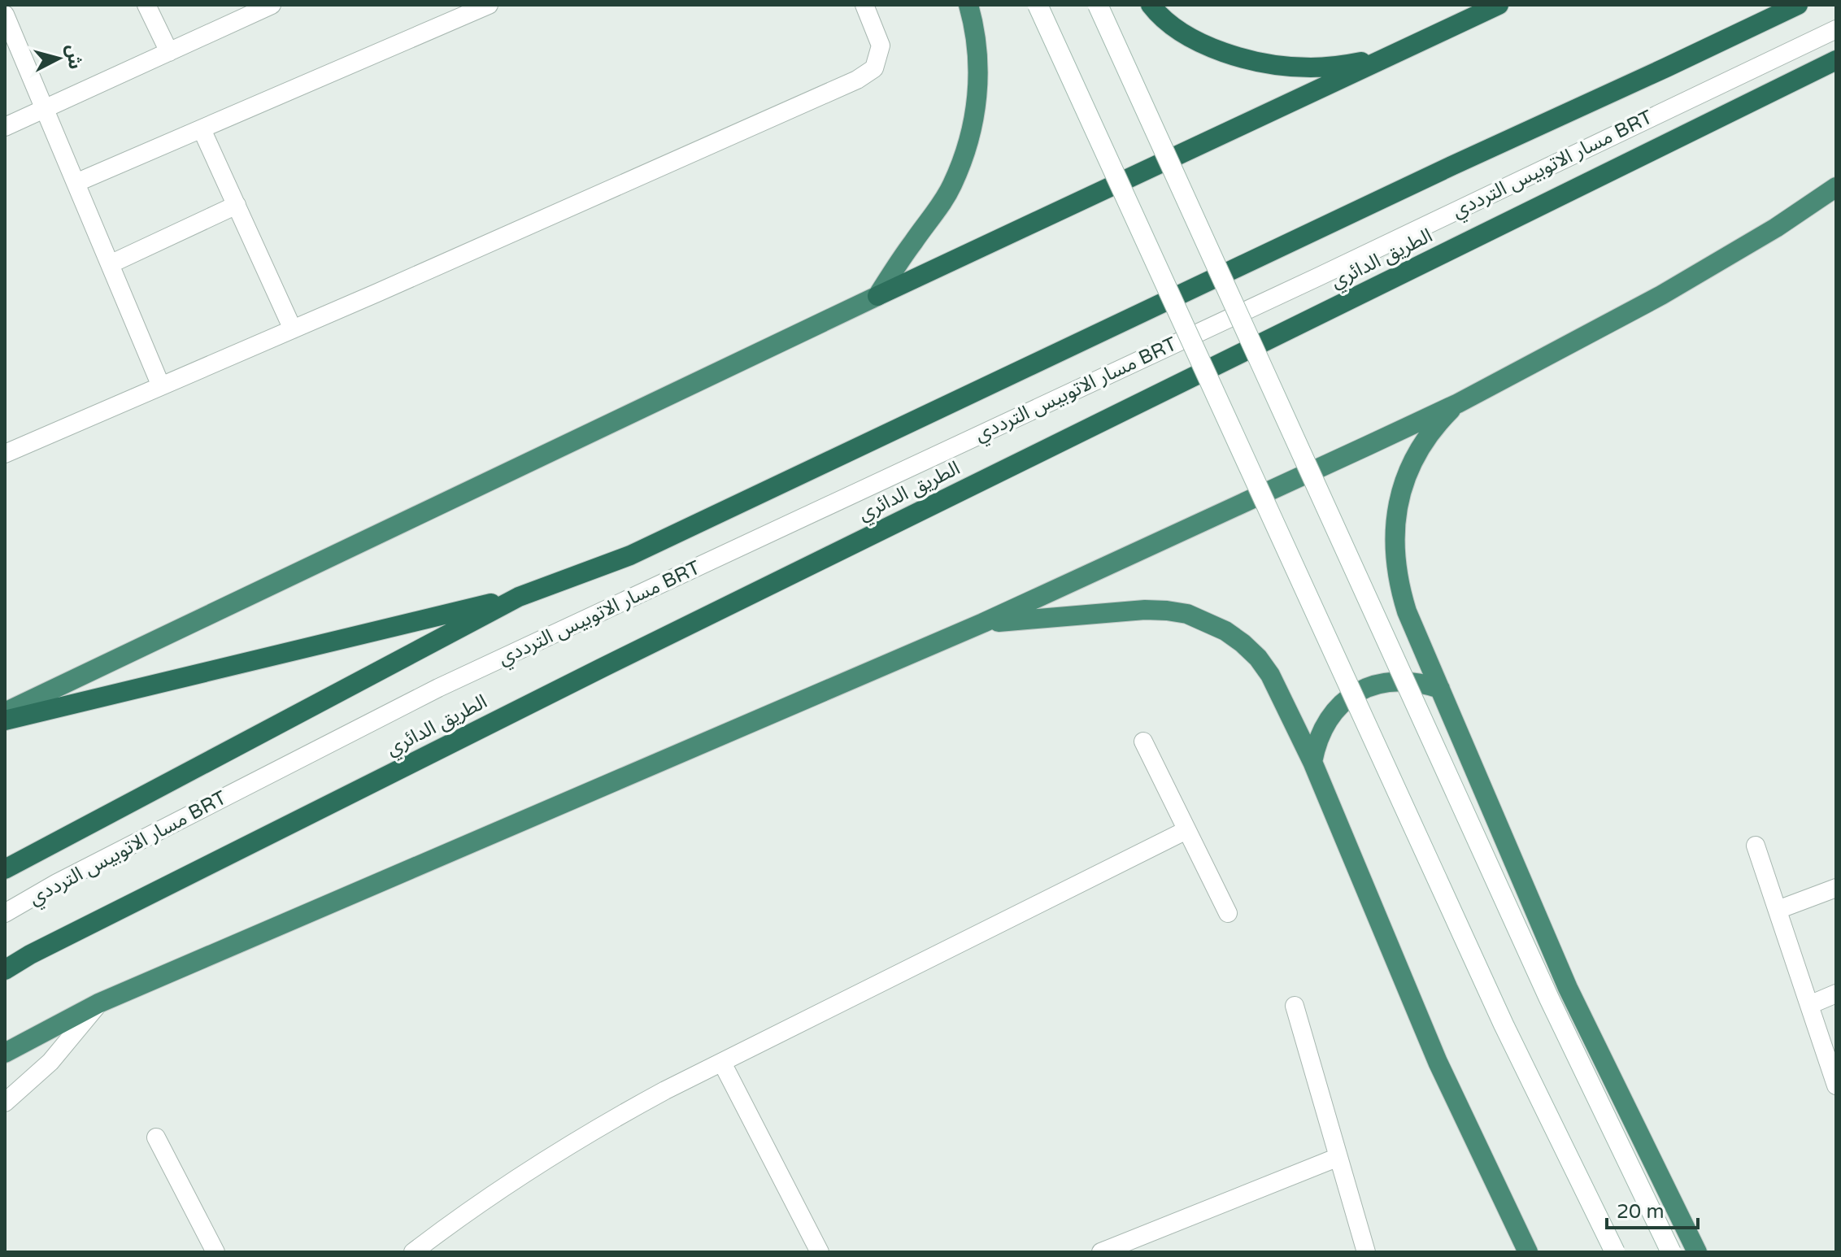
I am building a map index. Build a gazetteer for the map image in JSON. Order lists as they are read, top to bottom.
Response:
{
  "streets": {
    "highway": ["الطريق الدائري"],
    "lane": ["مسار الاتوبيس الترددي BRT"]
  },
  "scale_bar": "20 m",
  "north": "right"
}
